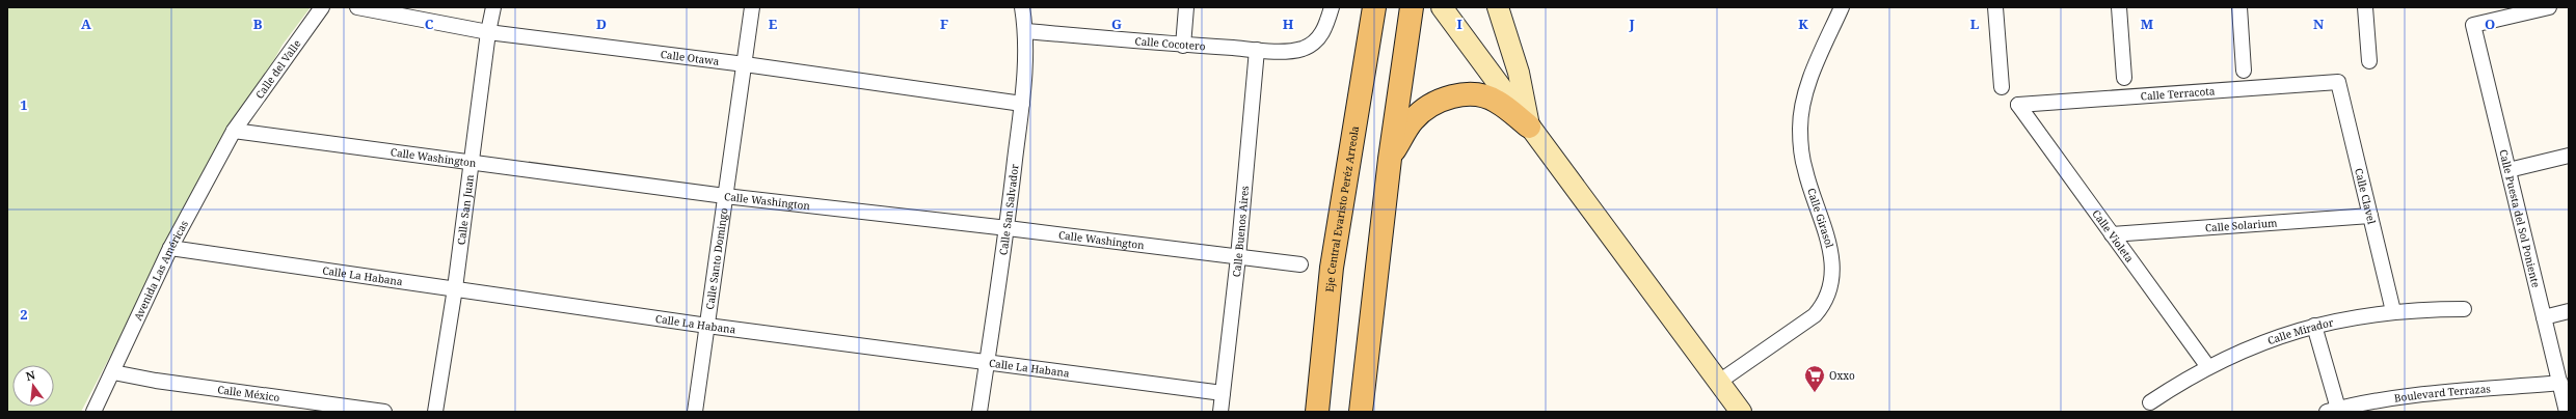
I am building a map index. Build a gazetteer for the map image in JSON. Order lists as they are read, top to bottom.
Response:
{
  "streets": {
    "main road": ["Eje Central Evaristo Peréz Arreola"],
    "street": [
      "Calle Cocotero",
      "Calle Otawa",
      "Calle del Valle",
      "Calle Terracota",
      "Calle Washington",
      "Calle Clavel",
      "Calle San Juan",
      "Calle San Salvador",
      "Calle Girasol",
      "Calle Puesta del Sol Poniente",
      "Calle Solarium",
      "Calle Buenos Aires",
      "Calle Violeta",
      "Calle Santo Domingo",
      "Avenida Las Américas",
      "Calle La Habana",
      "Calle Mirador",
      "Calle México",
      "Boulevard Terrazas"
    ]
  },
  "crossings": [
    ["Calle Cocotero", "Calle San Salvador"],
    ["Calle Cocotero", "Calle Buenos Aires"],
    ["Calle Otawa", "Calle San Juan"],
    ["Calle Otawa", "Calle San Salvador"],
    ["Calle Otawa", "Calle Santo Domingo"],
    ["Calle del Valle", "Calle Washington"],
    ["Calle del Valle", "Avenida Las Américas"],
    ["Calle Terracota", "Calle Clavel"],
    ["Calle Terracota", "Calle Violeta"],
    ["Calle Washington", "Calle San Juan"],
    ["Calle Washington", "Calle San Salvador"],
    ["Calle Washington", "Calle Buenos Aires"],
    ["Calle Washington", "Calle Santo Domingo"],
    ["Calle Washington", "Avenida Las Américas"],
    ["Calle Clavel", "Calle Solarium"],
    ["Calle Clavel", "Calle Mirador"],
    ["Calle San Juan", "Calle La Habana"],
    ["Calle San Salvador", "Calle La Habana"],
    ["Calle Puesta del Sol Poniente", "Boulevard Terrazas"],
    ["Calle Solarium", "Calle Violeta"],
    ["Calle Buenos Aires", "Calle La Habana"],
    ["Calle Violeta", "Calle Mirador"],
    ["Calle Santo Domingo", "Calle La Habana"],
    ["Avenida Las Américas", "Calle La Habana"],
    ["Avenida Las Américas", "Calle México"]
  ],
  "places": {
    "supermarket": ["Oxxo"]
  },
  "north": "top",
  "grid": {
    "columns": [
      "A",
      "B",
      "C",
      "D",
      "E",
      "F",
      "G",
      "H",
      "I",
      "J",
      "K",
      "L",
      "M",
      "N",
      "O"
    ],
    "rows": ["1", "2"]
  }
}
